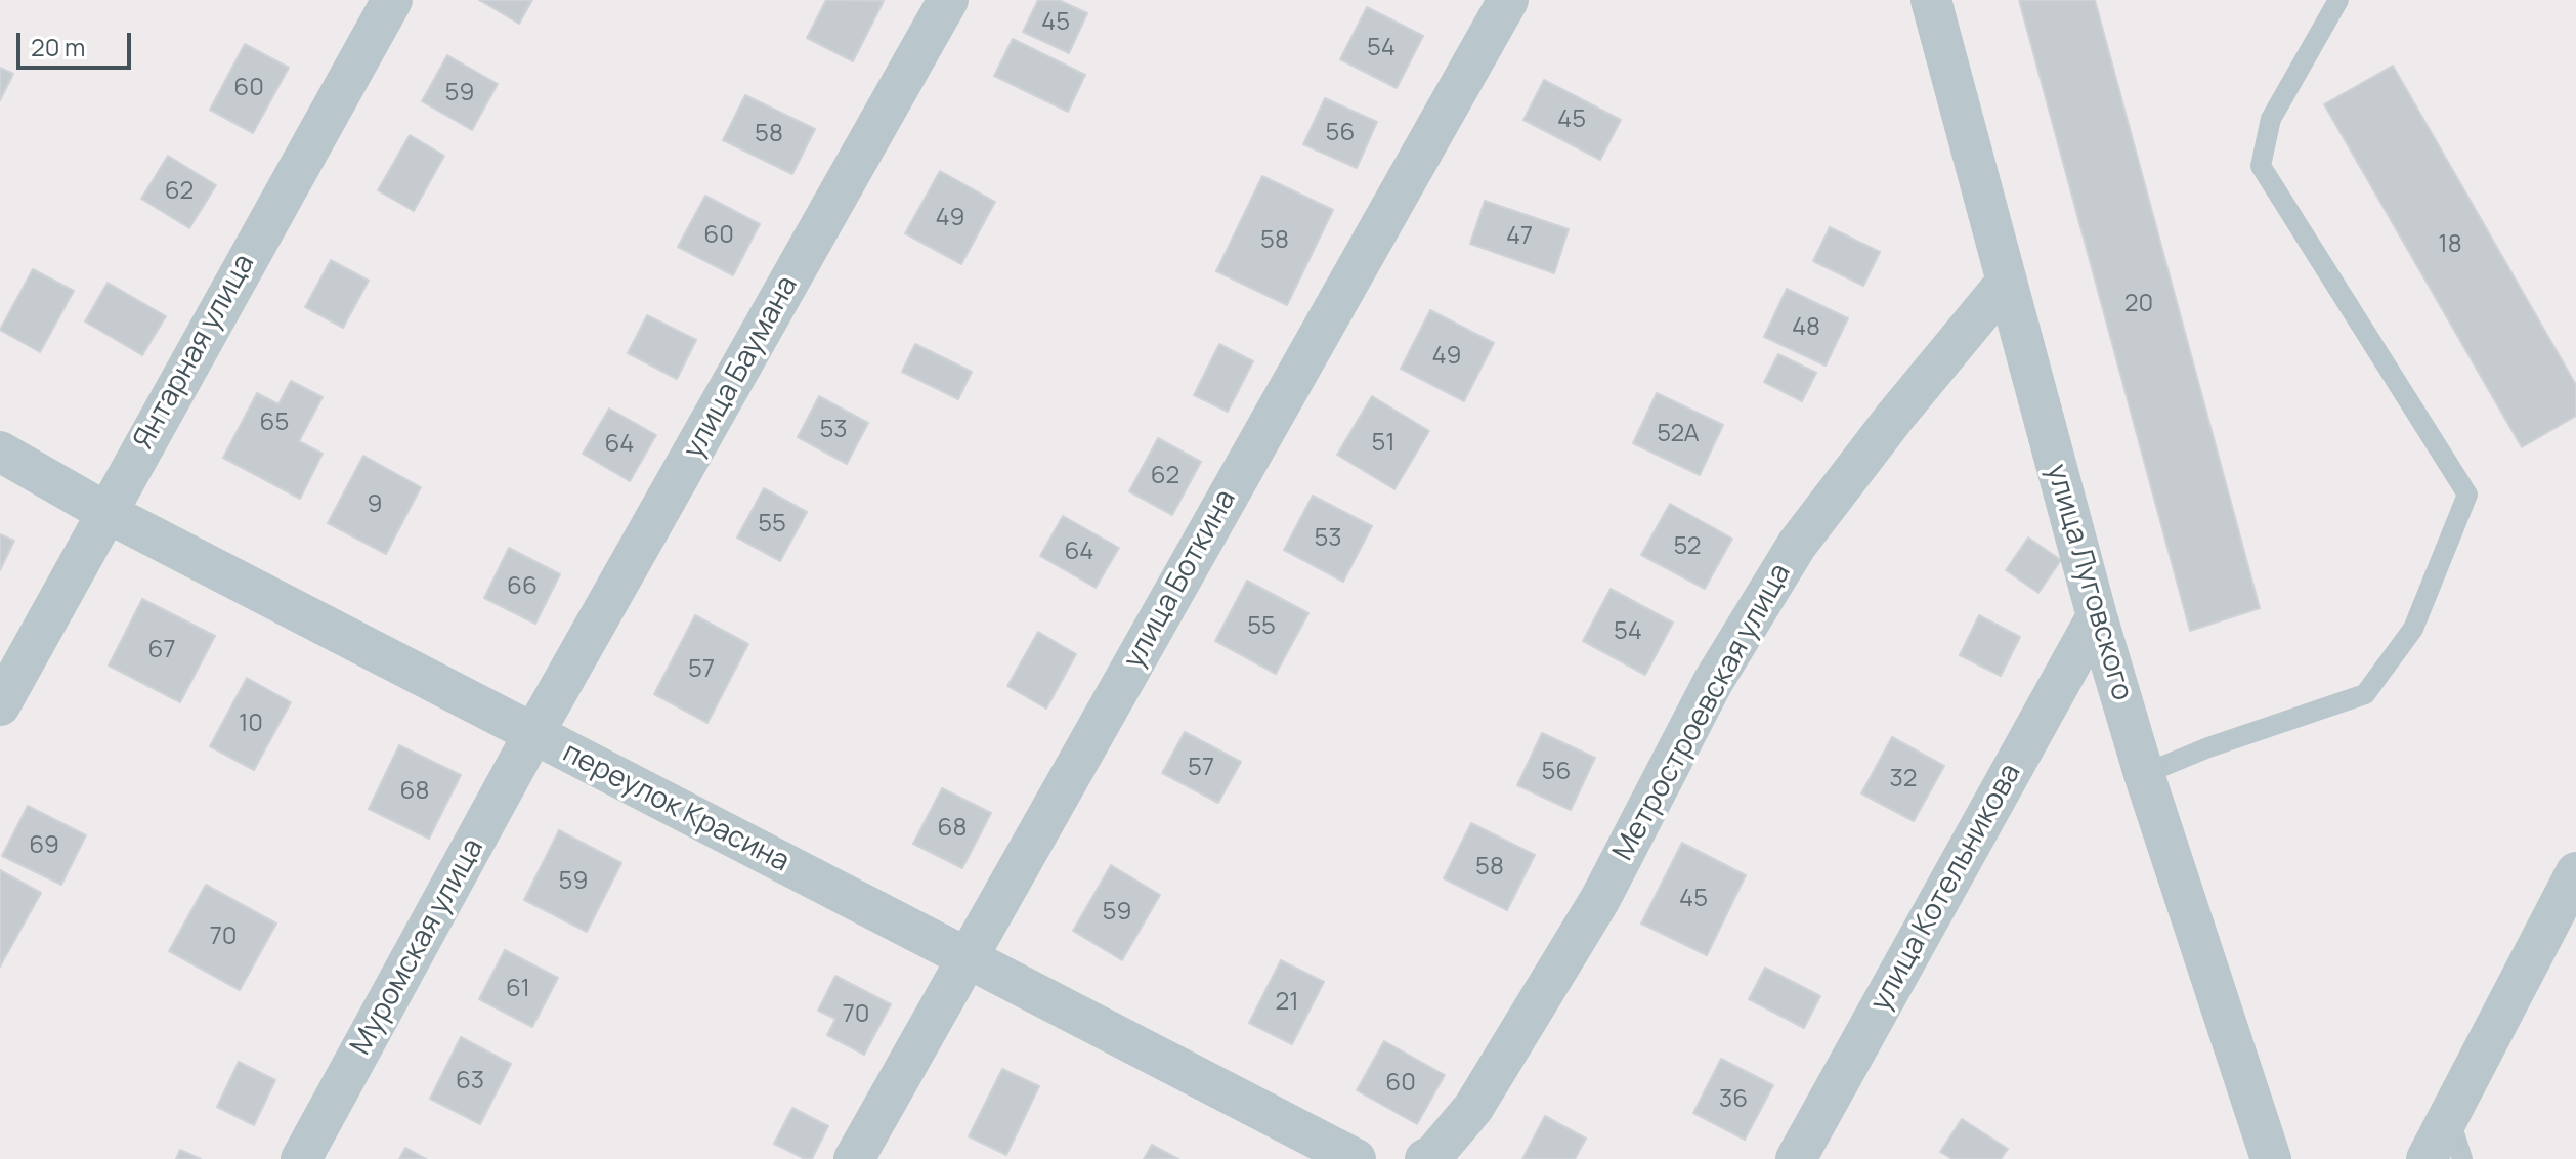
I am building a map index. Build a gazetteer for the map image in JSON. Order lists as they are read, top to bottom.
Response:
{
  "streets": {
    "street": [
      "Янтарная улица",
      "улица Баумана",
      "улица Боткина",
      "улица Луговского",
      "Метростроевская улица",
      "переулок Красина",
      "улица Котельникова",
      "Муромская улица"
    ]
  },
  "crossings": [
    ["Янтарная улица", "переулок Красина"],
    ["улица Баумана", "переулок Красина"],
    ["улица Баумана", "Муромская улица"],
    ["улица Боткина", "переулок Красина"],
    ["улица Луговского", "Метростроевская улица"],
    ["улица Луговского", "улица Котельникова"],
    ["переулок Красина", "Муромская улица"]
  ],
  "house_numbers": [
    "45",
    "54",
    "60",
    "59",
    "45",
    "56",
    "58",
    "62",
    "49",
    "60",
    "47",
    "58",
    "18",
    "20",
    "48",
    "49",
    "65",
    "53",
    "52А",
    "51",
    "64",
    "62",
    "9",
    "55",
    "53",
    "52",
    "64",
    "66",
    "55",
    "54",
    "67",
    "57",
    "10",
    "57",
    "56",
    "32",
    "68",
    "68",
    "69",
    "58",
    "59",
    "45",
    "59",
    "70",
    "61",
    "21",
    "70",
    "63",
    "60",
    "36"
  ],
  "scale_bar": "20 m"
}
